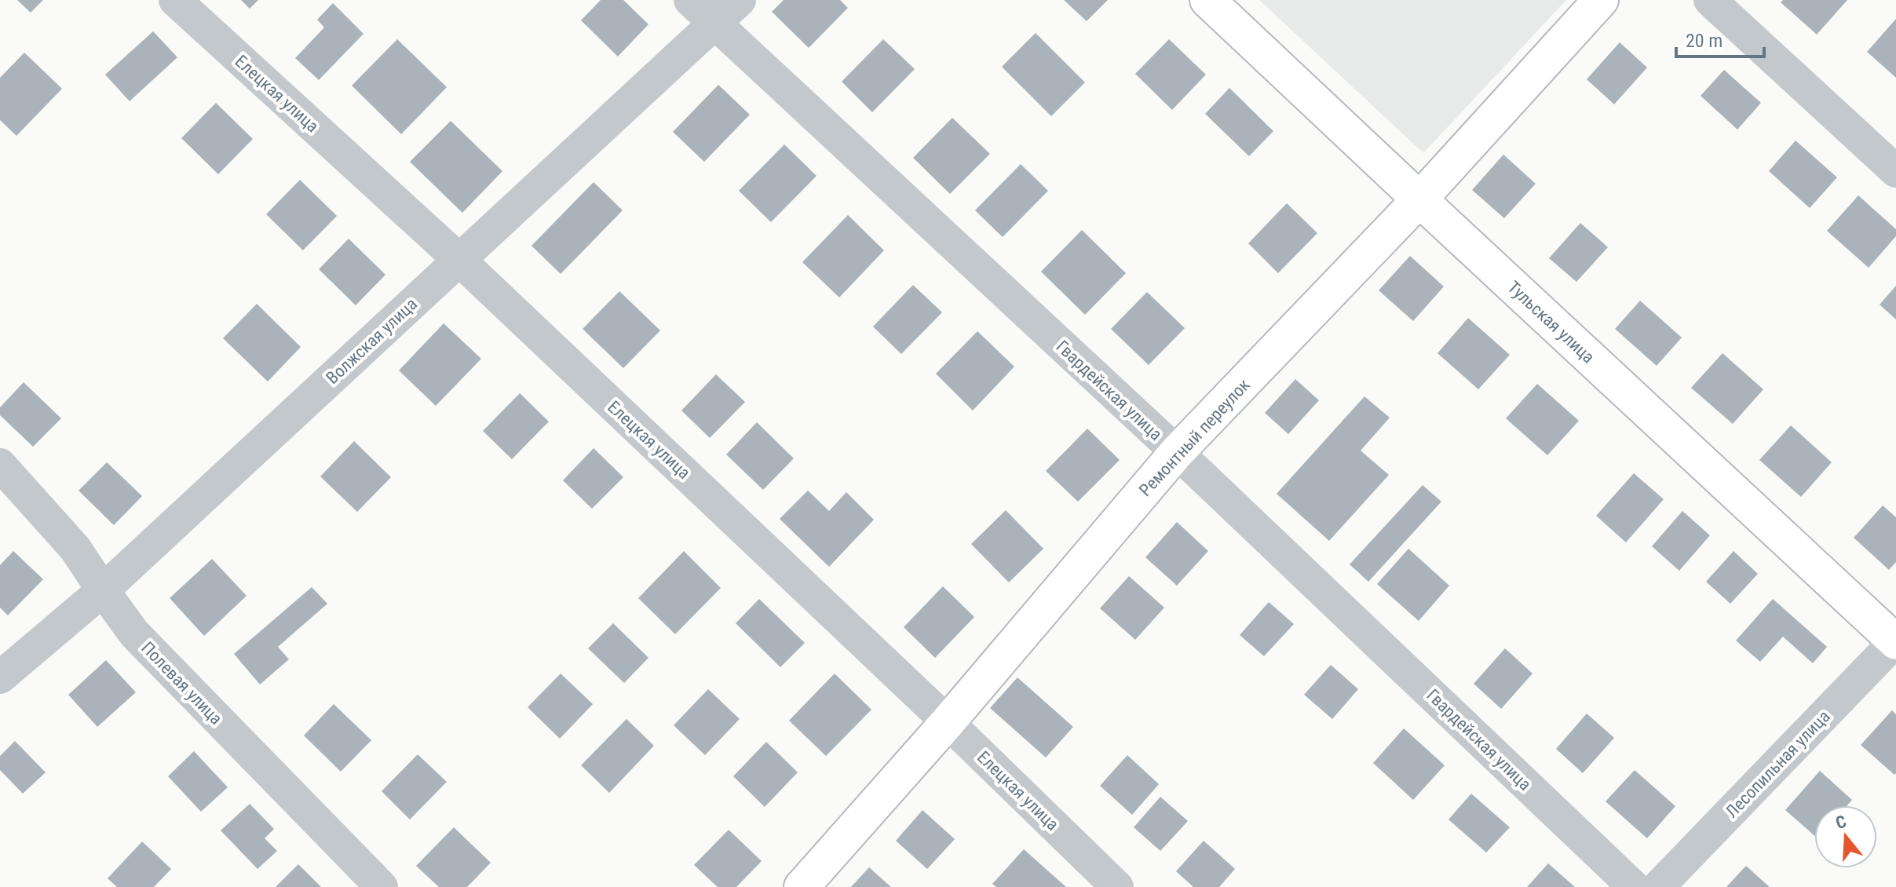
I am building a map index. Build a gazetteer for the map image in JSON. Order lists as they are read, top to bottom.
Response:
{
  "streets": {
    "main road": ["Тульская улица", "Ремонтный переулок"],
    "street": [
      "Елецкая улица",
      "Волжская улица",
      "Гвардейская улица",
      "Полевая улица",
      "Лесопильная улица"
    ]
  },
  "crossings": [
    ["Елецкая улица", "Волжская улица"],
    ["Елецкая улица", "Ремонтный переулок"],
    ["Тульская улица", "Ремонтный переулок"],
    ["Тульская улица", "Лесопильная улица"],
    ["Волжская улица", "Гвардейская улица"],
    ["Волжская улица", "Полевая улица"],
    ["Гвардейская улица", "Ремонтный переулок"]
  ],
  "scale_bar": "20 m",
  "north": "top"
}
